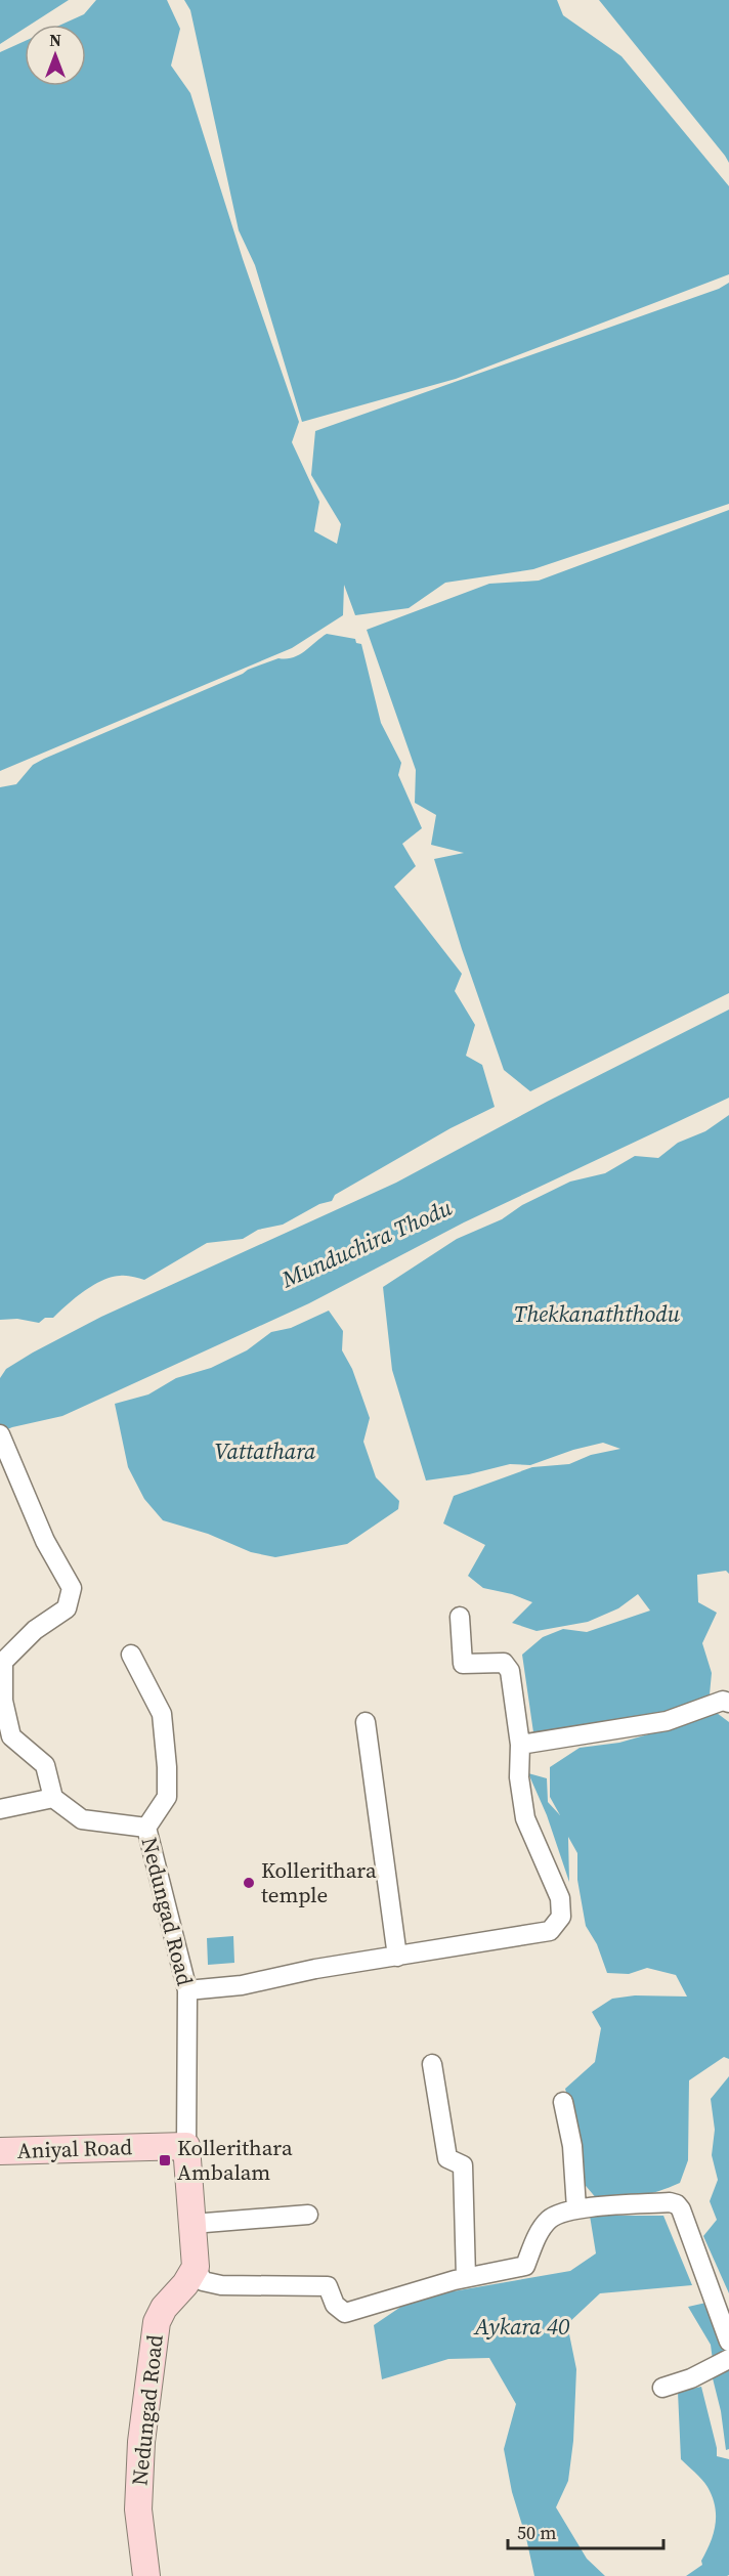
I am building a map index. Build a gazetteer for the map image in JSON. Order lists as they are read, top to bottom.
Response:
{
  "streets": {
    "main road": ["Nedungad Road", "Aniyal Road"]
  },
  "crossings": [
    ["Nedungad Road", "Aniyal Road"]
  ],
  "water": [
    "Munduchira Thodu",
    "Thekkanaththodu",
    "Vattathara",
    "Aykara 40"
  ],
  "places": {
    "other": ["Kollerithara temple"],
    "transit": ["Kollerithara Ambalam"]
  },
  "scale_bar": "50 m",
  "north": "top"
}
